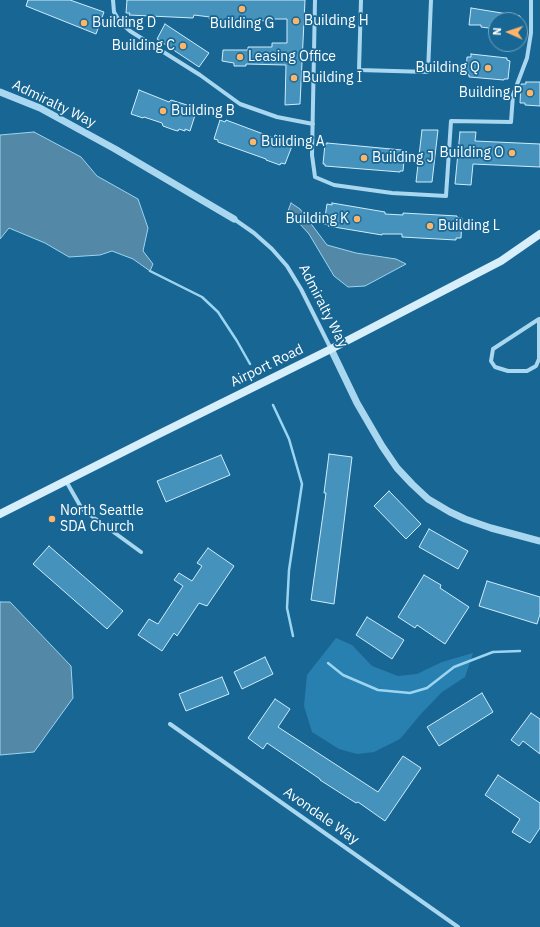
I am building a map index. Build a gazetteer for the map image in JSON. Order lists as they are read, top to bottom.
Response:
{
  "streets": {
    "main road": ["Airport Road"],
    "street": ["Admiralty Way", "Avondale Way"]
  },
  "crossings": [
    ["Admiralty Way", "Airport Road"]
  ],
  "places": [
    "Building G",
    "Building H",
    "Building D",
    "Building C",
    "Leasing Office",
    "Building Q",
    "Building I",
    "Building P",
    "Building B",
    "Building A",
    "Building O",
    "Building J",
    "Building K",
    "Building L",
    "North Seattle SDA Church"
  ],
  "north": "left"
}
